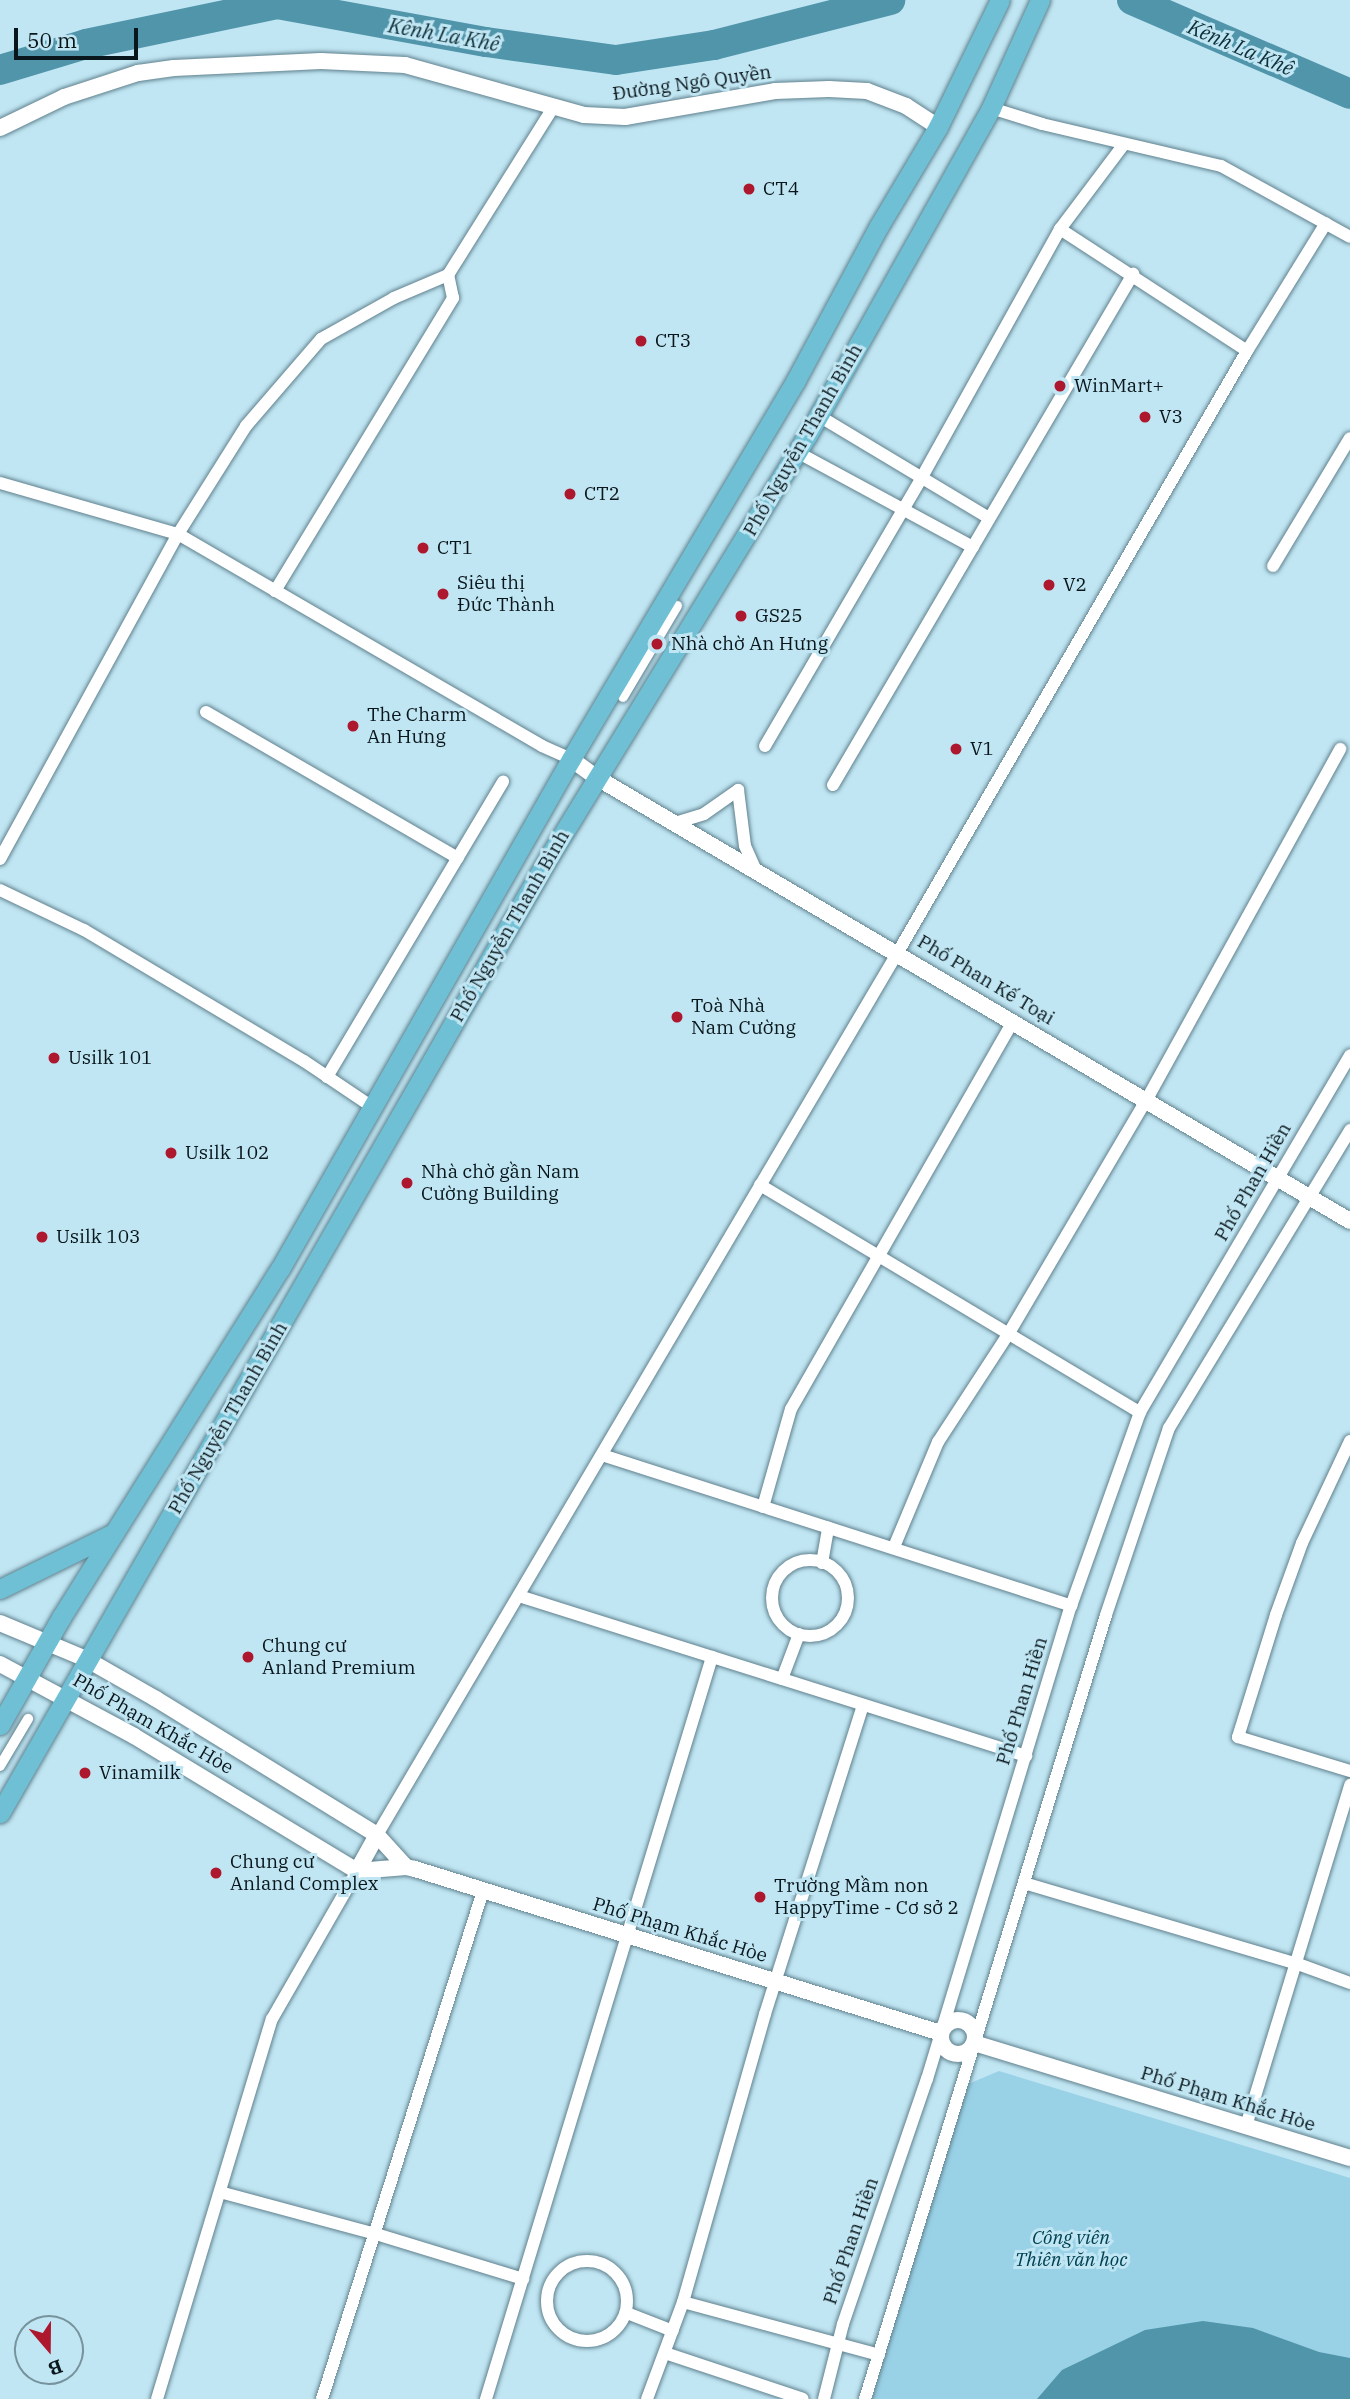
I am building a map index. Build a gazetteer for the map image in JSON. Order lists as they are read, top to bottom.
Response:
{
  "streets": {
    "main road": ["Phố Nguyễn Thanh Bình"],
    "street": [
      "Đường Ngô Quyền",
      "Phố Phan Kế Toại",
      "Phố Phan Hiền",
      "Phố Phạm Khắc Hòe"
    ]
  },
  "crossings": [
    ["Đường Ngô Quyền", "Phố Nguyễn Thanh Bình"],
    ["Phố Nguyễn Thanh Bình", "Phố Phan Kế Toại"],
    ["Phố Nguyễn Thanh Bình", "Phố Phạm Khắc Hòe"],
    ["Phố Phan Kế Toại", "Phố Phan Hiền"],
    ["Phố Phan Hiền", "Phố Phạm Khắc Hòe"]
  ],
  "water": ["Kênh La Khê"],
  "parks": ["Công viên Thiên văn học"],
  "places": [
    "CT4",
    "CT3",
    "WinMart+",
    "V3",
    "CT2",
    "CT1",
    "V2",
    "Siêu thị Đức Thành",
    "GS25",
    "Nhà chờ An Hưng",
    "The Charm An Hưng",
    "V1",
    "Toà Nhà Nam Cường",
    "Usilk 101",
    "Usilk 102",
    "Nhà chờ gần Nam Cường Building",
    "Usilk 103",
    "Chung cư Anland Premium",
    "Vinamilk",
    "Chung cư Anland Complex",
    "Trường Mầm non HappyTime - Cơ sở 2"
  ],
  "scale_bar": "50 m",
  "north": "bottom"
}
